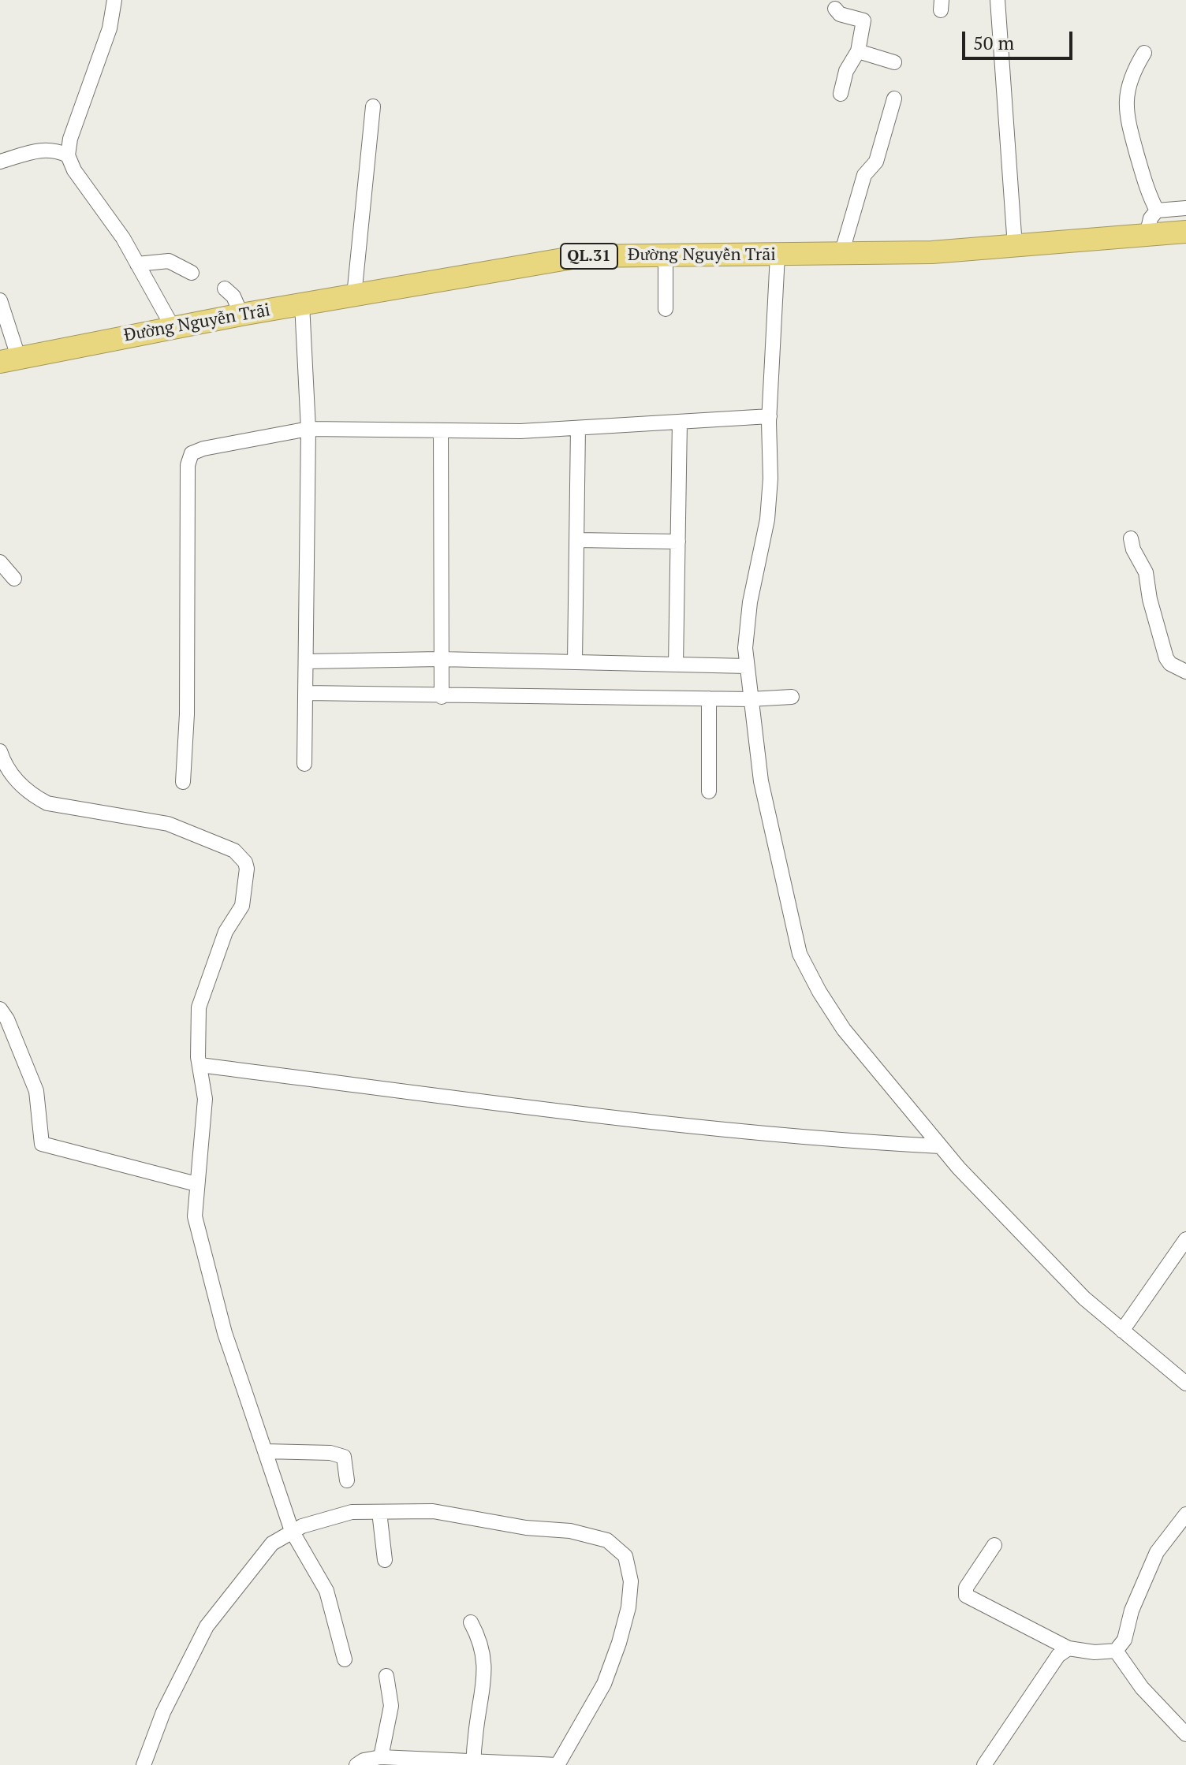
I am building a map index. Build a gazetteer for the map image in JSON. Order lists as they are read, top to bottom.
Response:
{
  "streets": {
    "highway": ["Đường Nguyễn Trãi", "QL.31"]
  },
  "scale_bar": "50 m"
}
